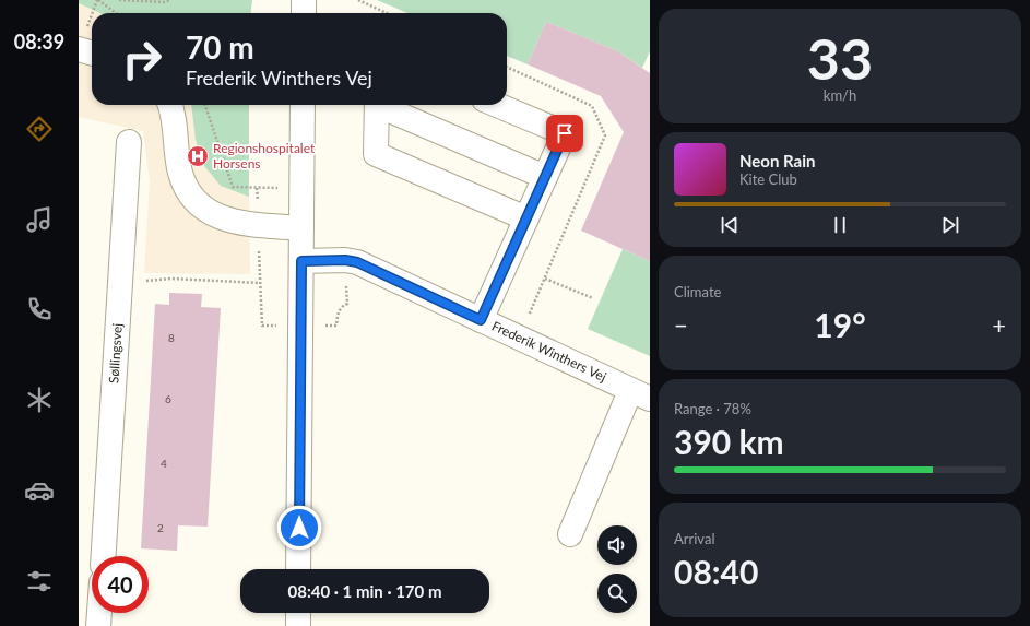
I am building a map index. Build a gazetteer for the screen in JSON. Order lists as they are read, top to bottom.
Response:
{
  "streets": {
    "street": ["Frederik Winthers Vej", "Søllingsvej"]
  },
  "places": {
    "hospital": ["Regionshospitalet Horsens"]
  },
  "house_numbers": [
    "8",
    "6",
    "4",
    "2"
  ],
  "page": {
    "tabs": "08:39",
    "tile": [
      ["33", "km/h"],
      "Climate",
      ["Range · 78%", "390 km"],
      ["Arrival", "08:40"]
    ],
    "turn": ["70 m", "Frederik Winthers Vej"],
    "song": ["Neon Rain", "Kite Club"],
    "heat": ["−", "19°", "+"],
    "limit": "40",
    "trip": "08:40 · 1 min · 170 m"
  }
}
